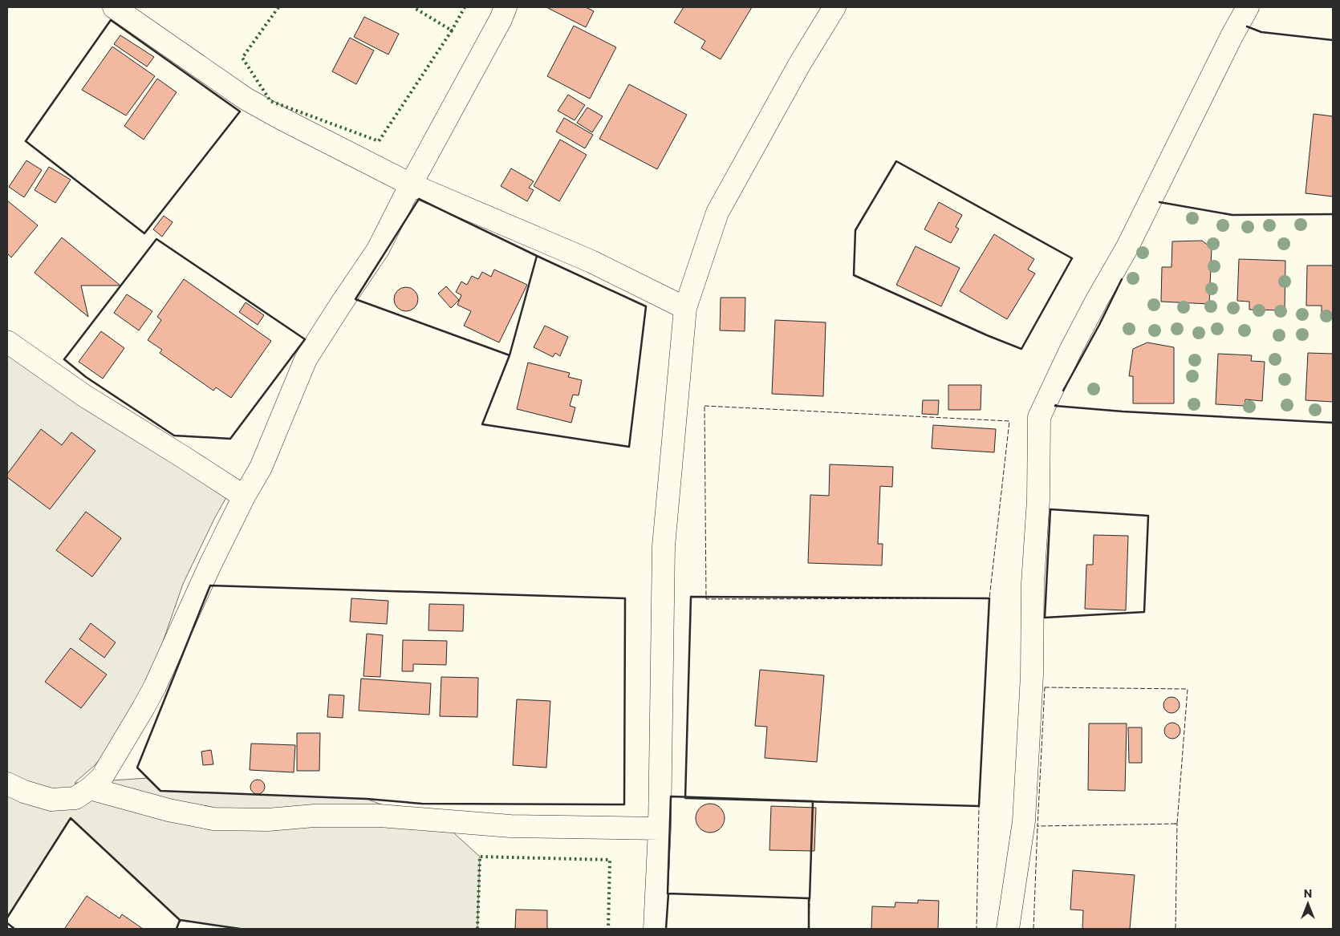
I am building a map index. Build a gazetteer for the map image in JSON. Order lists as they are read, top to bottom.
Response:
{
  "north": "top"
}
